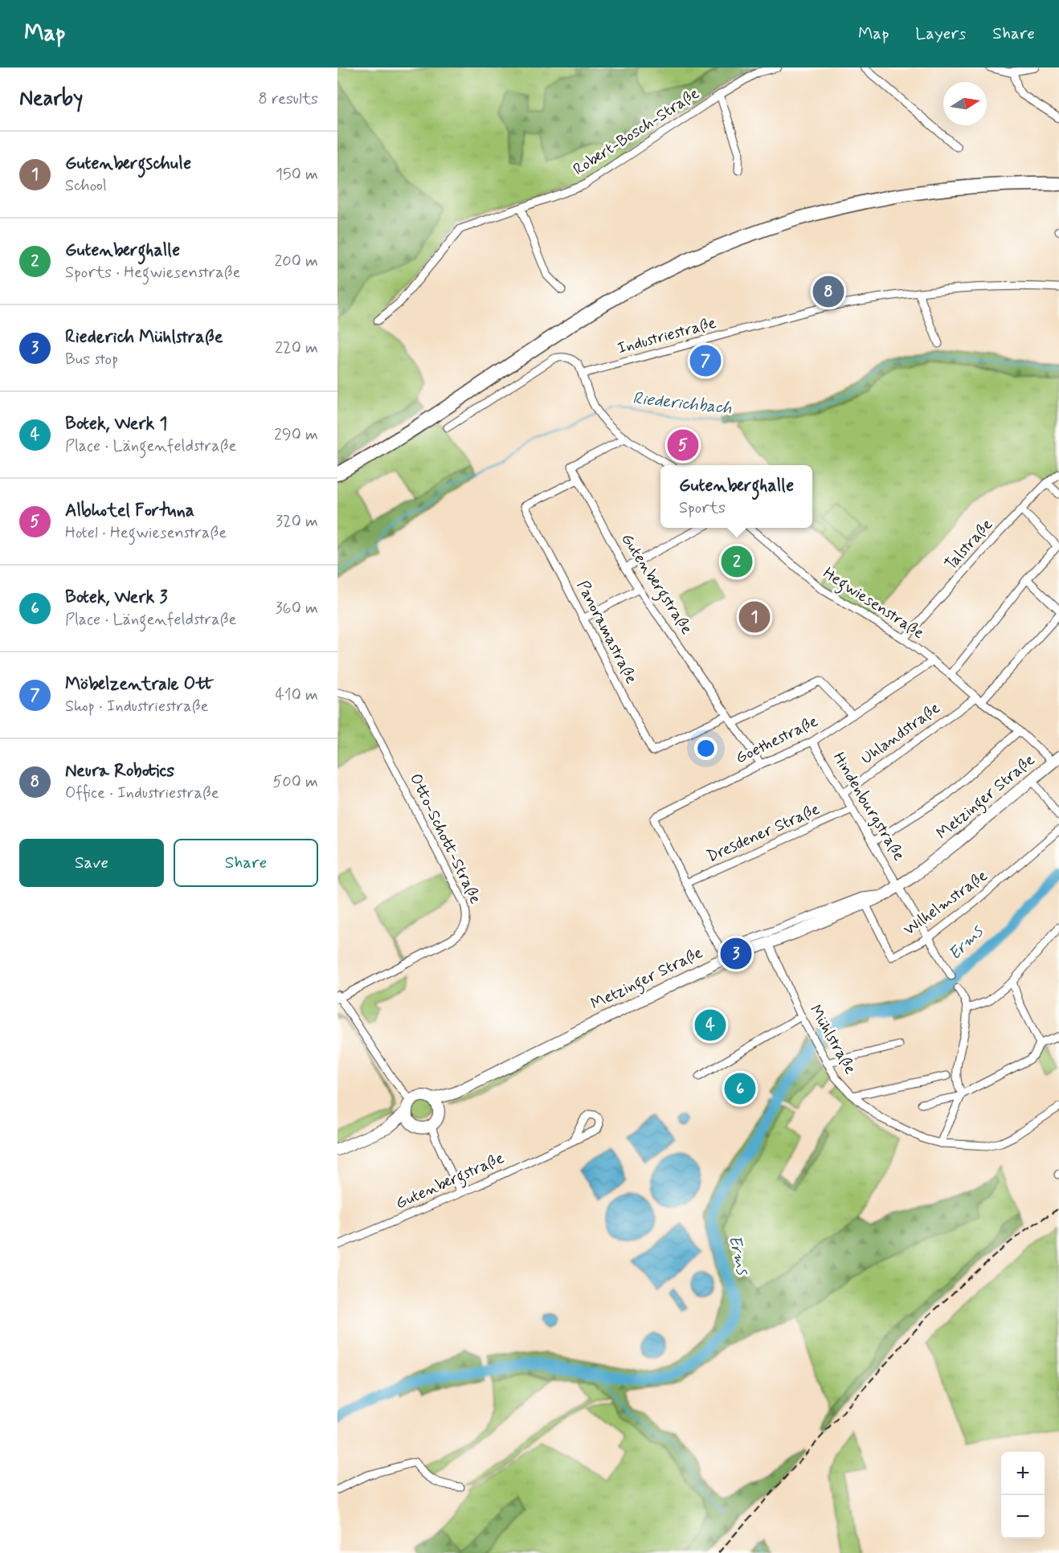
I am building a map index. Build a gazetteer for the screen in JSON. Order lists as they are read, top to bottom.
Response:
{
  "streets": {
    "street": [
      "Robert-Bosch-Straße",
      "Industriestraße",
      "Talstraße",
      "Gutenbergstraße",
      "Hegwiesenstraße",
      "Panoramastraße",
      "Uhlandstraße",
      "Goethestraße",
      "Metzinger Straße",
      "Hindenburgstraße",
      "Dresdener Straße",
      "Otto-Schott-Straße",
      "Wilhelmstraße",
      "Mühlstraße"
    ]
  },
  "crossings": [
    ["Talstraße", "Hegwiesenstraße"],
    ["Gutenbergstraße", "Panoramastraße"],
    ["Gutenbergstraße", "Goethestraße"],
    ["Hegwiesenstraße", "Uhlandstraße"],
    ["Hegwiesenstraße", "Goethestraße"],
    ["Hegwiesenstraße", "Metzinger Straße"],
    ["Uhlandstraße", "Hindenburgstraße"],
    ["Goethestraße", "Metzinger Straße"],
    ["Goethestraße", "Hindenburgstraße"],
    ["Goethestraße", "Dresdener Straße"],
    ["Metzinger Straße", "Hindenburgstraße"],
    ["Metzinger Straße", "Dresdener Straße"],
    ["Metzinger Straße", "Wilhelmstraße"],
    ["Metzinger Straße", "Mühlstraße"],
    ["Hindenburgstraße", "Dresdener Straße"],
    ["Hindenburgstraße", "Wilhelmstraße"]
  ],
  "water": ["Riederichbach", "Erms"],
  "north": "right",
  "page": {
    "header": "Map",
    "nav": ["Map", "Layers", "Share"],
    "heading": ["Nearby", "8 results"],
    "list": [
      {
        "mark": "1",
        "name": "Gutenbergschule",
        "note": "School",
        "value": "150 m"
      },
      {
        "mark": "2",
        "name": "Gutenberghalle",
        "note": "Sports · Hegwiesenstraße",
        "value": "200 m"
      },
      {
        "mark": "3",
        "name": "Riederich Mühlstraße",
        "note": "Bus stop",
        "value": "220 m"
      },
      {
        "mark": "4",
        "name": "Botek, Werk 1",
        "note": "Place · Längenfeldstraße",
        "value": "290 m"
      },
      {
        "mark": "5",
        "name": "Albhotel Fortuna",
        "note": "Hotel · Hegwiesenstraße",
        "value": "320 m"
      },
      {
        "mark": "6",
        "name": "Botek, Werk 3",
        "note": "Place · Längenfeldstraße",
        "value": "360 m"
      },
      {
        "mark": "7",
        "name": "Möbelzentrale Ott",
        "note": "Shop · Industriestraße",
        "value": "410 m"
      },
      {
        "mark": "8",
        "name": "Neura Robotics",
        "note": "Office · Industriestraße",
        "value": "500 m"
      }
    ],
    "pins": [
      "8",
      "7",
      "5",
      "2",
      "1",
      "3",
      "4",
      "6"
    ],
    "popup": ["Gutenberghalle", "Sports"],
    "buttons": ["Save", "Share"],
    "map_buttons": ["+", "−"]
  }
}
